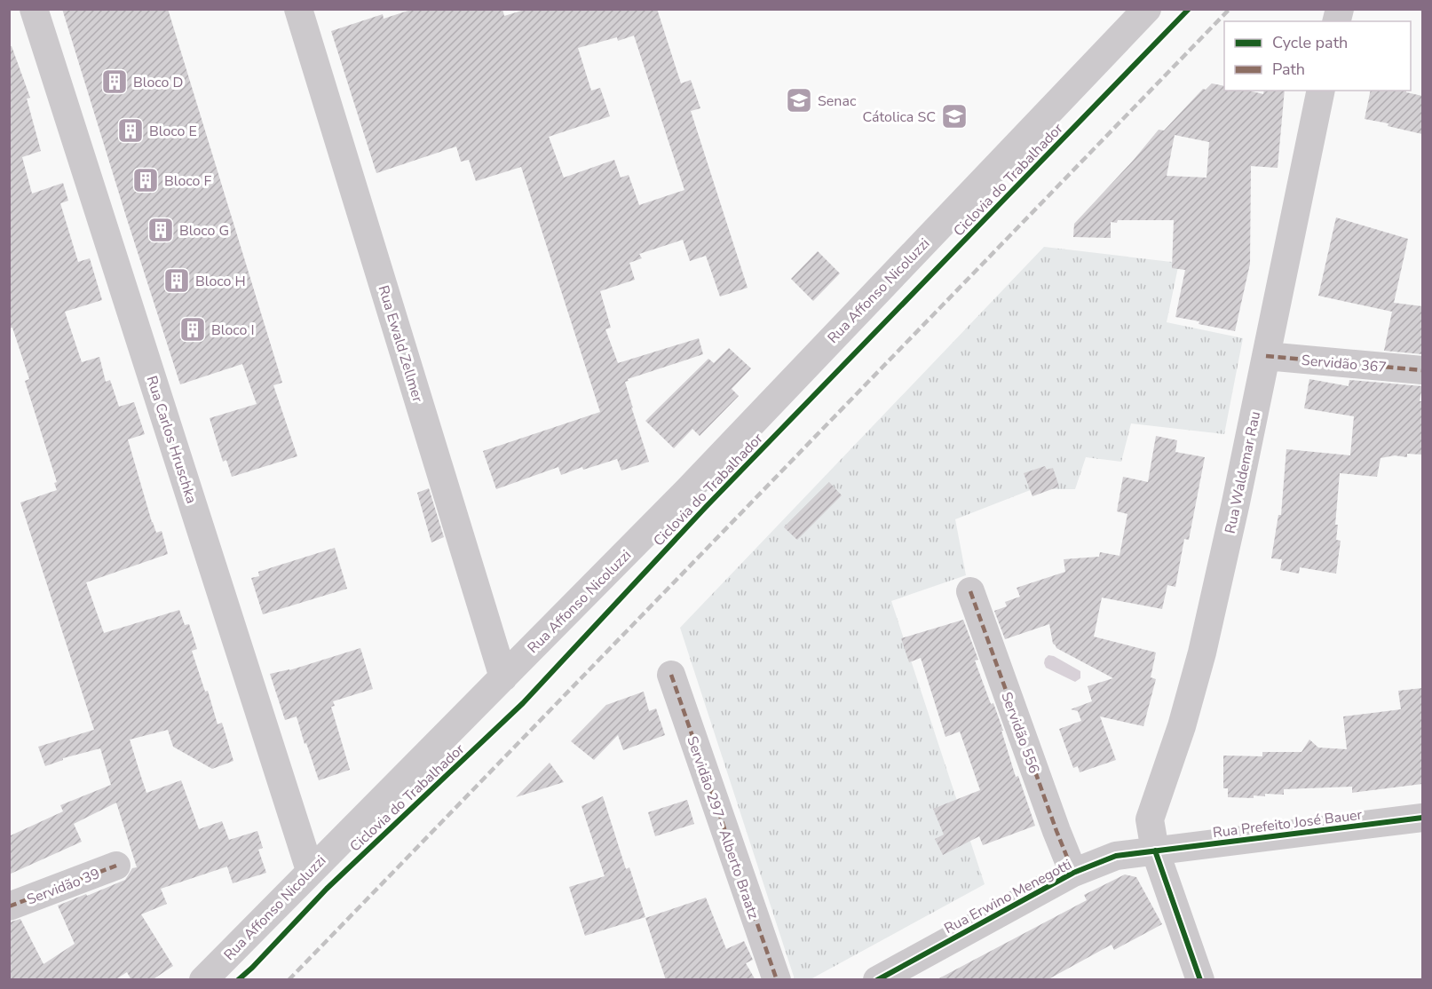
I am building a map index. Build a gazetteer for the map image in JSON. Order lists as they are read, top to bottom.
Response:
{
  "streets": {
    "street": [
      "Rua Affonso Nicoluzzi",
      "Rua Ewald Zellmer",
      "Servidão 367",
      "Rua Carlos Hruschka",
      "Rua Waldemar Rau",
      "Servidão 556",
      "Rua Prefeito José Bauer",
      "Servidão 297 - Alberto Braatz",
      "Servidão 39",
      "Rua Erwino Menegotti"
    ],
    "cycle path": ["Ciclovia do Trabalhador"]
  },
  "crossings": [
    ["Rua Affonso Nicoluzzi", "Rua Ewald Zellmer"],
    ["Rua Affonso Nicoluzzi", "Rua Carlos Hruschka"],
    ["Servidão 367", "Rua Waldemar Rau"],
    ["Rua Waldemar Rau", "Rua Prefeito José Bauer"],
    ["Rua Waldemar Rau", "Rua Erwino Menegotti"],
    ["Servidão 556", "Rua Erwino Menegotti"],
    ["Rua Prefeito José Bauer", "Rua Erwino Menegotti"]
  ],
  "places": {
    "building": [
      "Bloco D",
      "Bloco E",
      "Bloco F",
      "Bloco G",
      "Bloco H",
      "Bloco I"
    ],
    "school or university": ["Senac", "Cátolica SC"]
  },
  "legend": ["Cycle path", "Path"]
}
